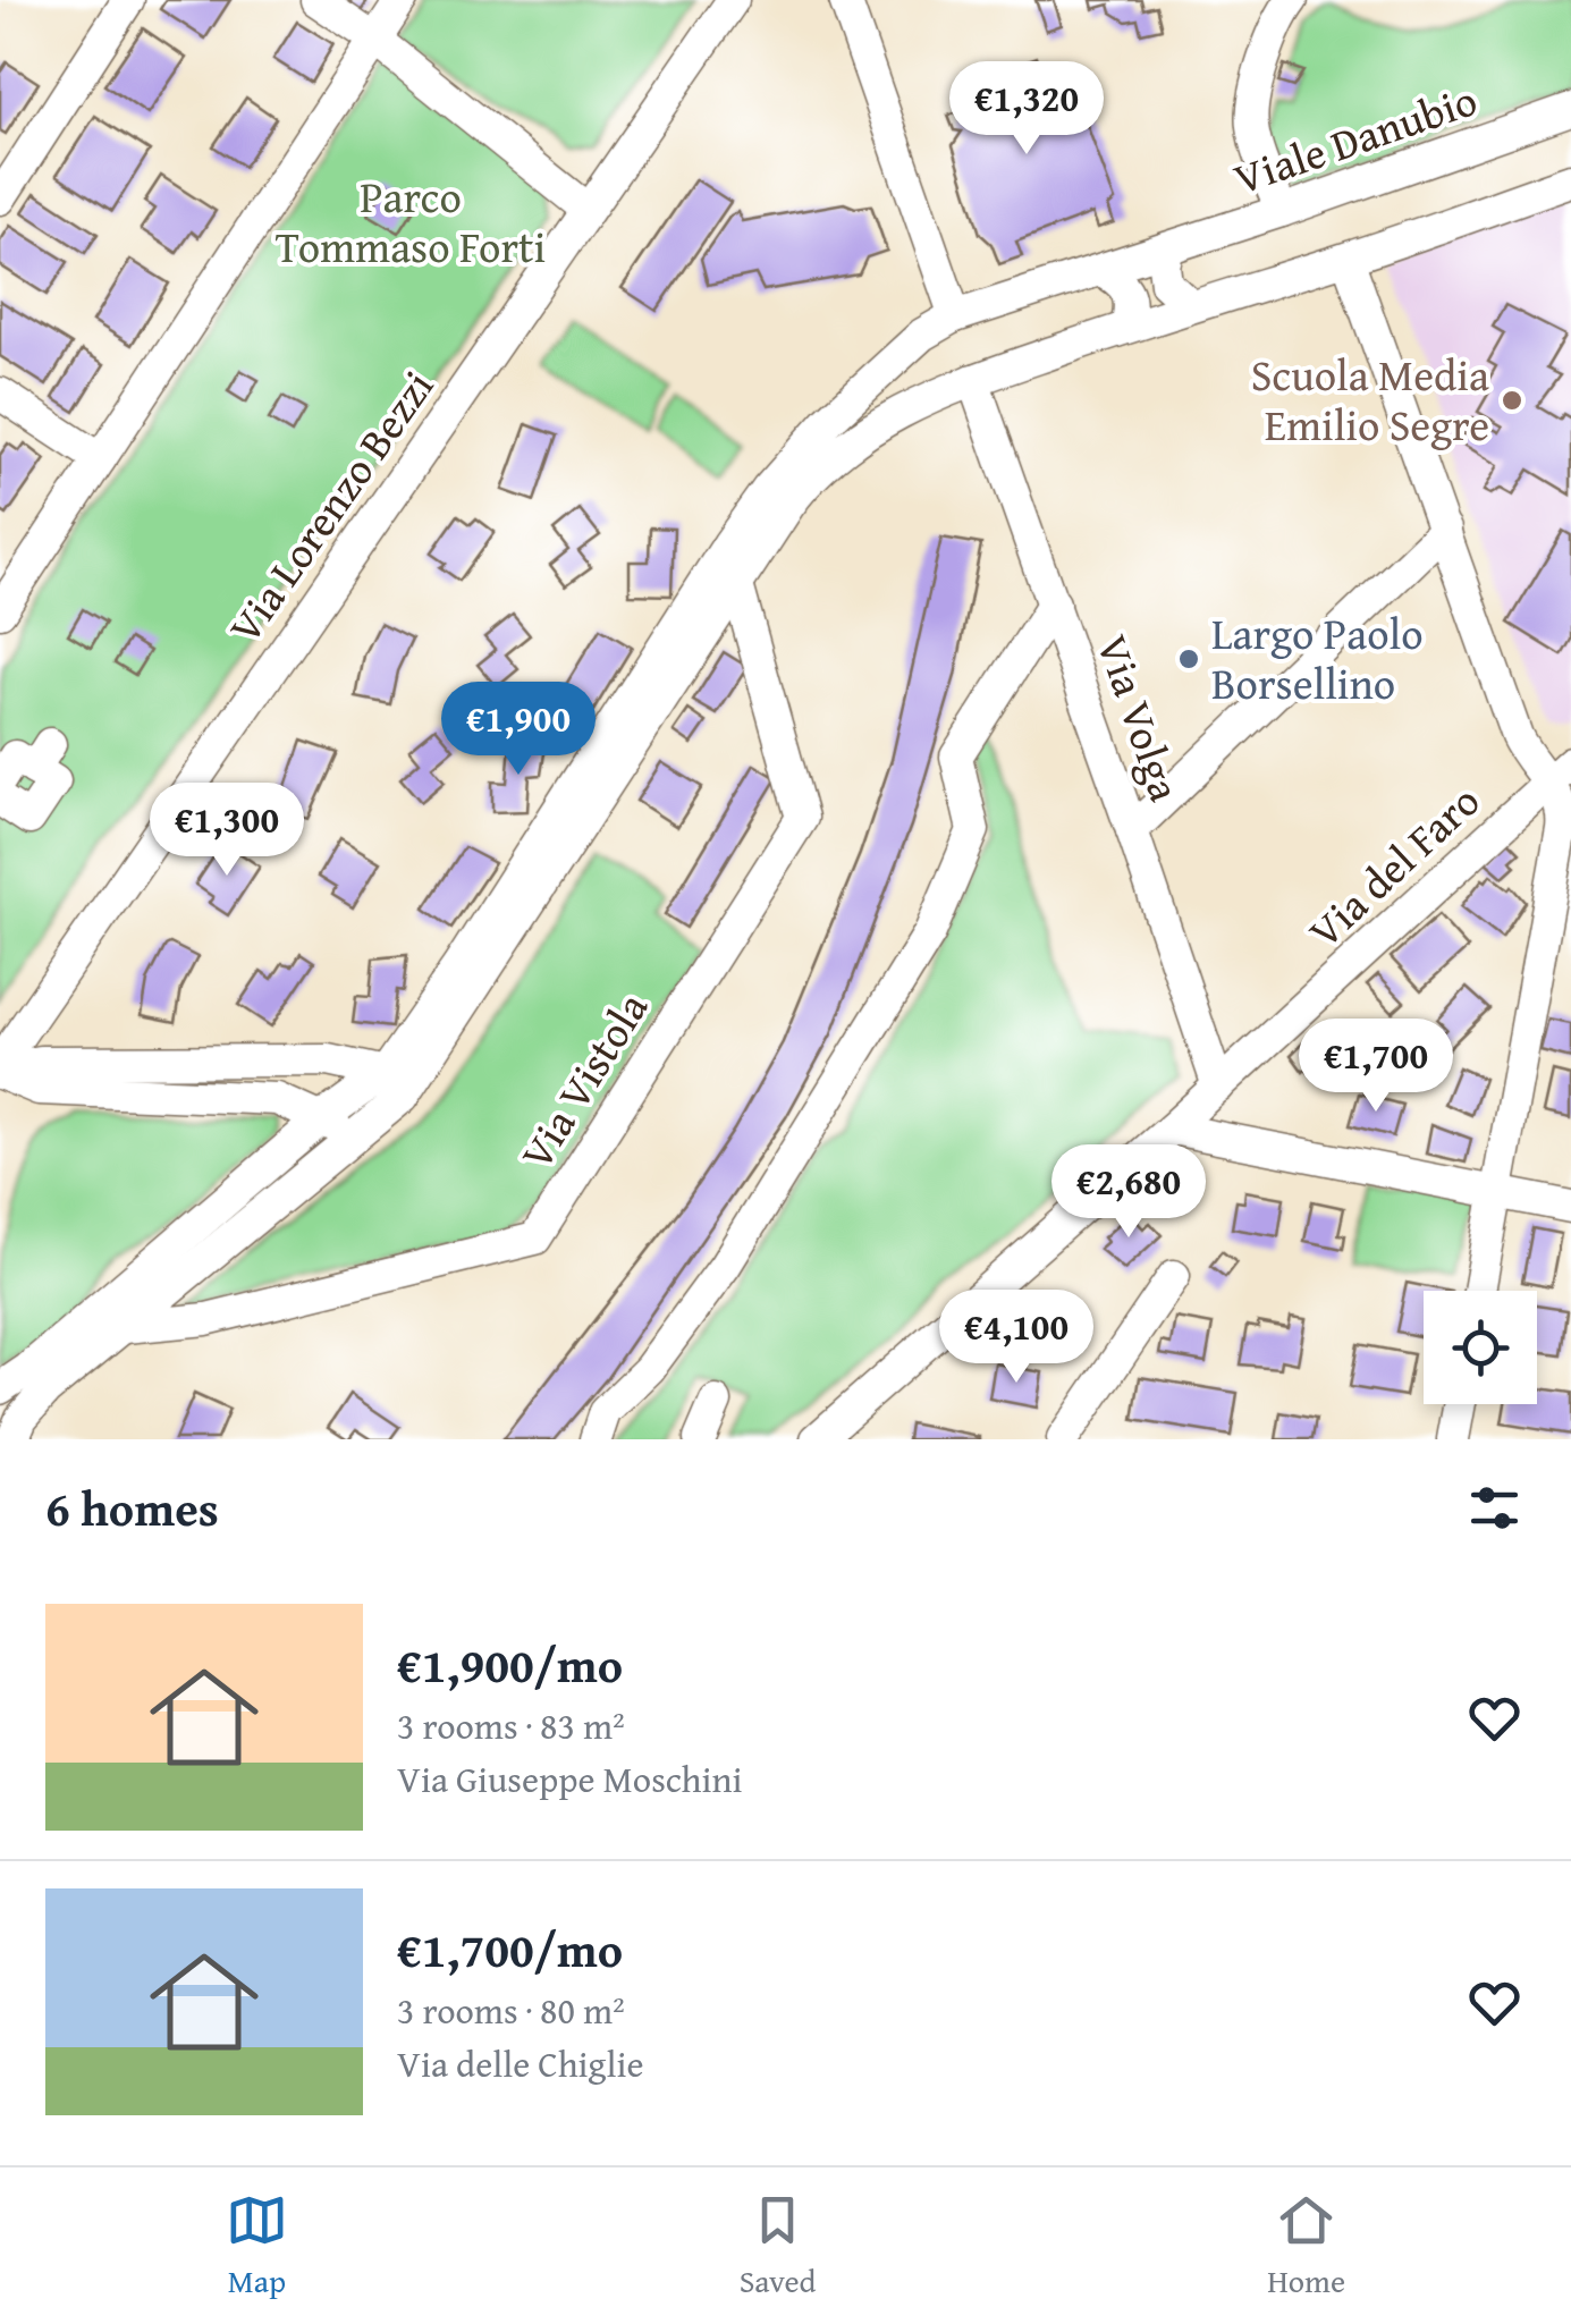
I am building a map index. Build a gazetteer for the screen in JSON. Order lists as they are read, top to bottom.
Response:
{
  "streets": {
    "street": [
      "Viale Danubio",
      "Via Lorenzo Bezzi",
      "Via Volga",
      "Via del Faro",
      "Via Vistola"
    ]
  },
  "crossings": [
    ["Via Volga", "Via del Faro"]
  ],
  "parks": ["Parco Tommaso Forti"],
  "places": ["Scuola Media Emilio Segre", "Largo Paolo Borsellino"],
  "page": {
    "price": [
      "€1,320",
      "€1,900",
      "€1,300",
      "€1,700",
      "€2,680",
      "€4,100"
    ],
    "heading": "6 homes",
    "list": [
      {
        "name": "€1,900/mo",
        "note": "3 rooms · 83 m² · Via Giuseppe Moschini"
      },
      {
        "name": "€1,700/mo",
        "note": "3 rooms · 80 m² · Via delle Chiglie"
      }
    ],
    "tabs": ["Map", "Saved", "Home"]
  }
}
